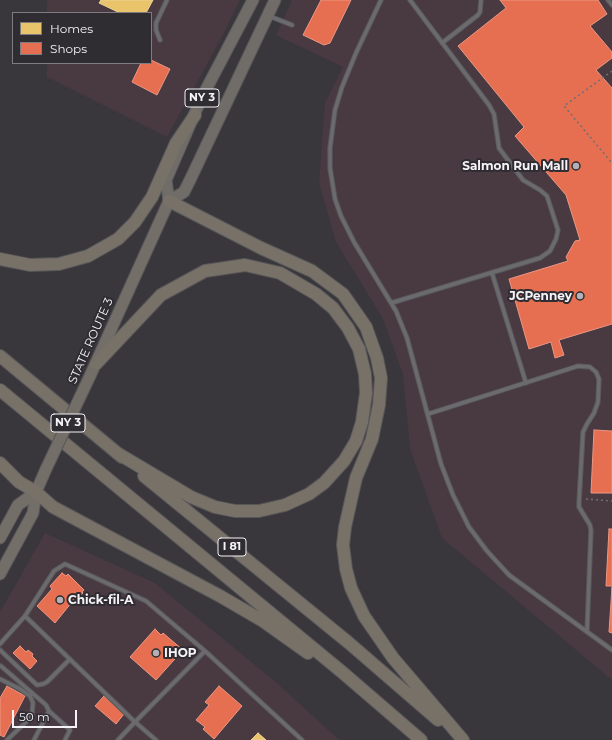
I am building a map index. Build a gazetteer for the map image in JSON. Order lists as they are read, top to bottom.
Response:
{
  "streets": {
    "highway": ["NY 3", "STATE ROUTE 3", "I 81"]
  },
  "crossings": [
    ["NY 3", "STATE ROUTE 3"]
  ],
  "places": [
    "Salmon Run Mall",
    "JCPenney",
    "Chick-fil-A",
    "IHOP"
  ],
  "legend": ["Homes", "Shops"],
  "scale_bar": "50 m"
}
